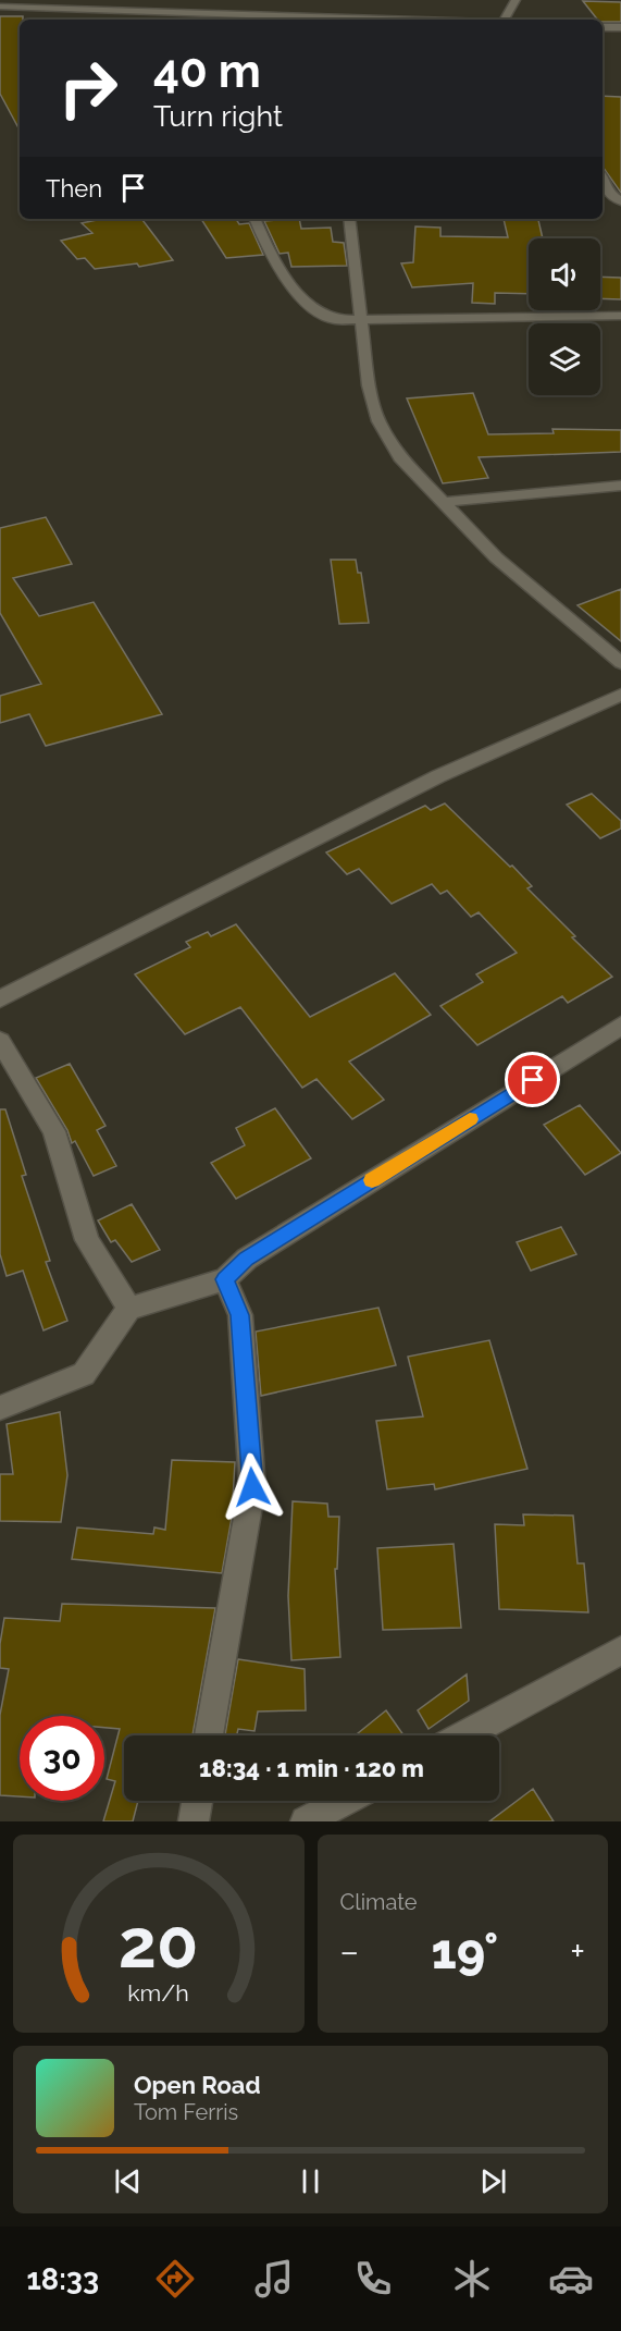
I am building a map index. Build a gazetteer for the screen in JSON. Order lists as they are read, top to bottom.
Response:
{
  "page": {
    "turn": ["40 m", "Turn right"],
    "then": "Then",
    "limit": "30",
    "trip": "18:34 · 1 min · 120 m",
    "tile": "Climate",
    "heat": ["−", "19°", "+"],
    "song": ["Open Road", "Tom Ferris"],
    "tabs": "18:33",
    "gauge": ["20", "km/h"]
  }
}
